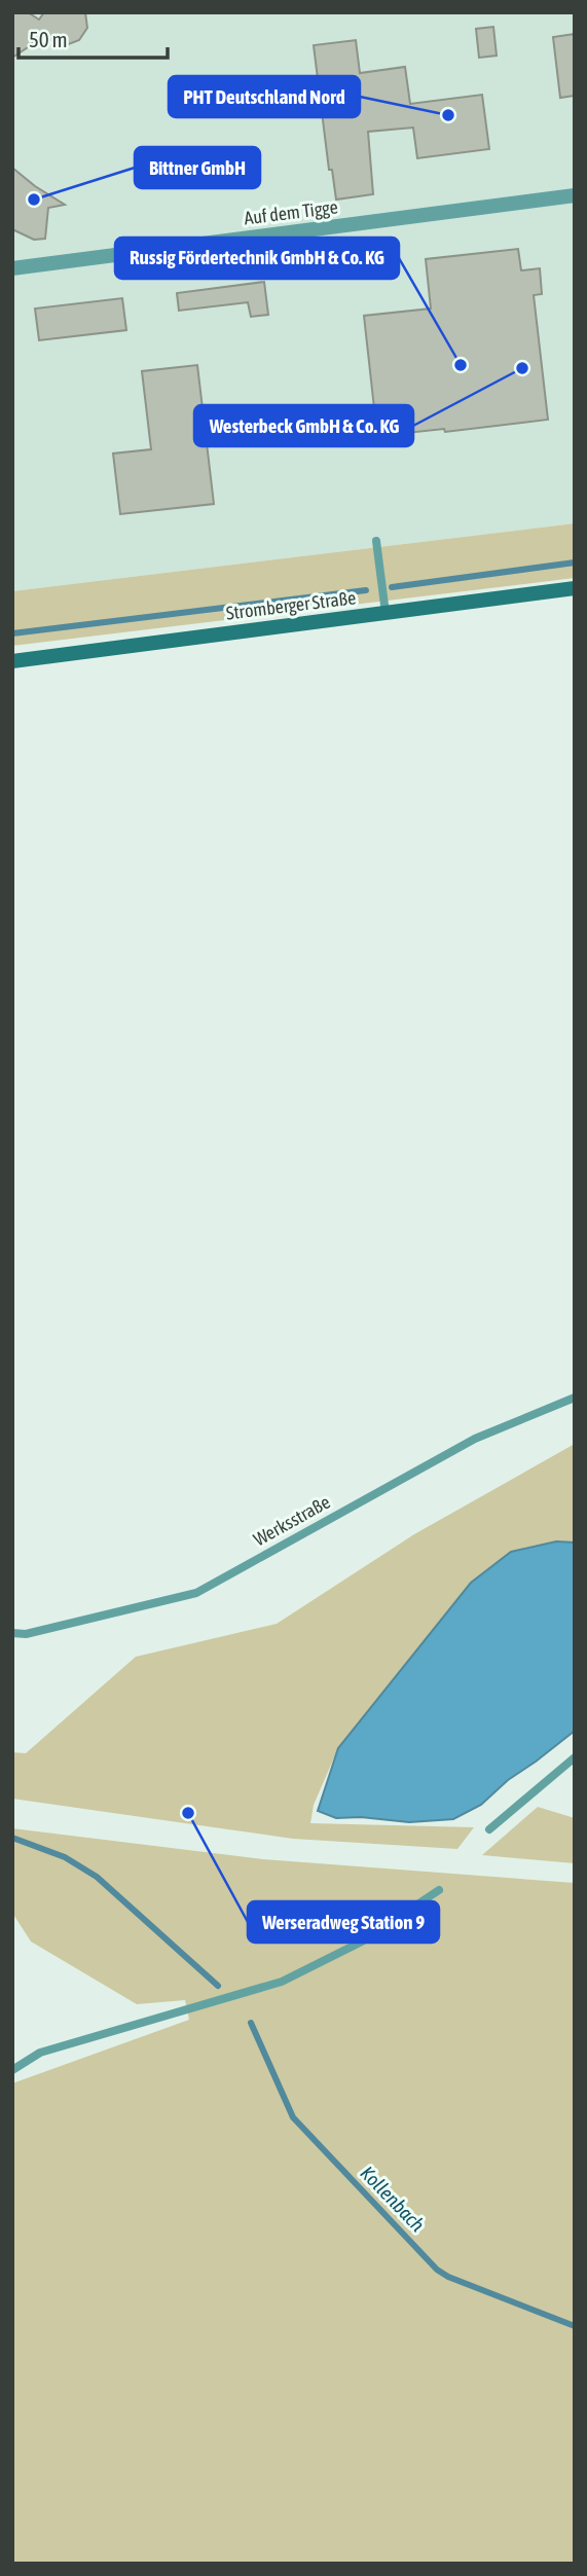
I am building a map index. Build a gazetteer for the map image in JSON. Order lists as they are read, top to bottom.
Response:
{
  "streets": {
    "main road": ["Stromberger Straße"],
    "street": ["Auf dem Tigge"],
    "lane": ["Werksstraße"]
  },
  "water": ["Kollenbach"],
  "places": [
    "PHT Deutschland Nord",
    "Bittner GmbH",
    "Russig Fördertechnik GmbH & Co. KG",
    "Westerbeck GmbH & Co. KG",
    "Werseradweg Station 9"
  ],
  "scale_bar": "50 m"
}
